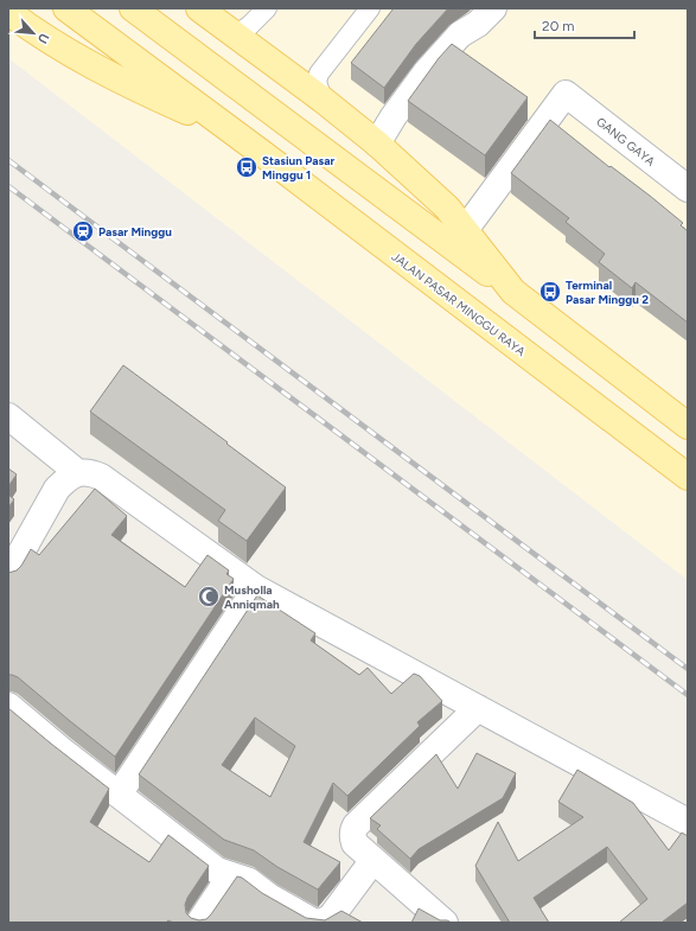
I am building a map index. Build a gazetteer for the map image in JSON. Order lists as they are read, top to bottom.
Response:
{
  "streets": {
    "main road": ["JALAN PASAR MINGGU RAYA"],
    "street": ["GANG GAYA"]
  },
  "places": {
    "bus stop": ["Stasiun Pasar Minggu 1", "Terminal Pasar Minggu 2"],
    "station": ["Pasar Minggu"],
    "mosque": ["Musholla Anniqmah"]
  },
  "scale_bar": "20 m",
  "north": "bottom right"
}
